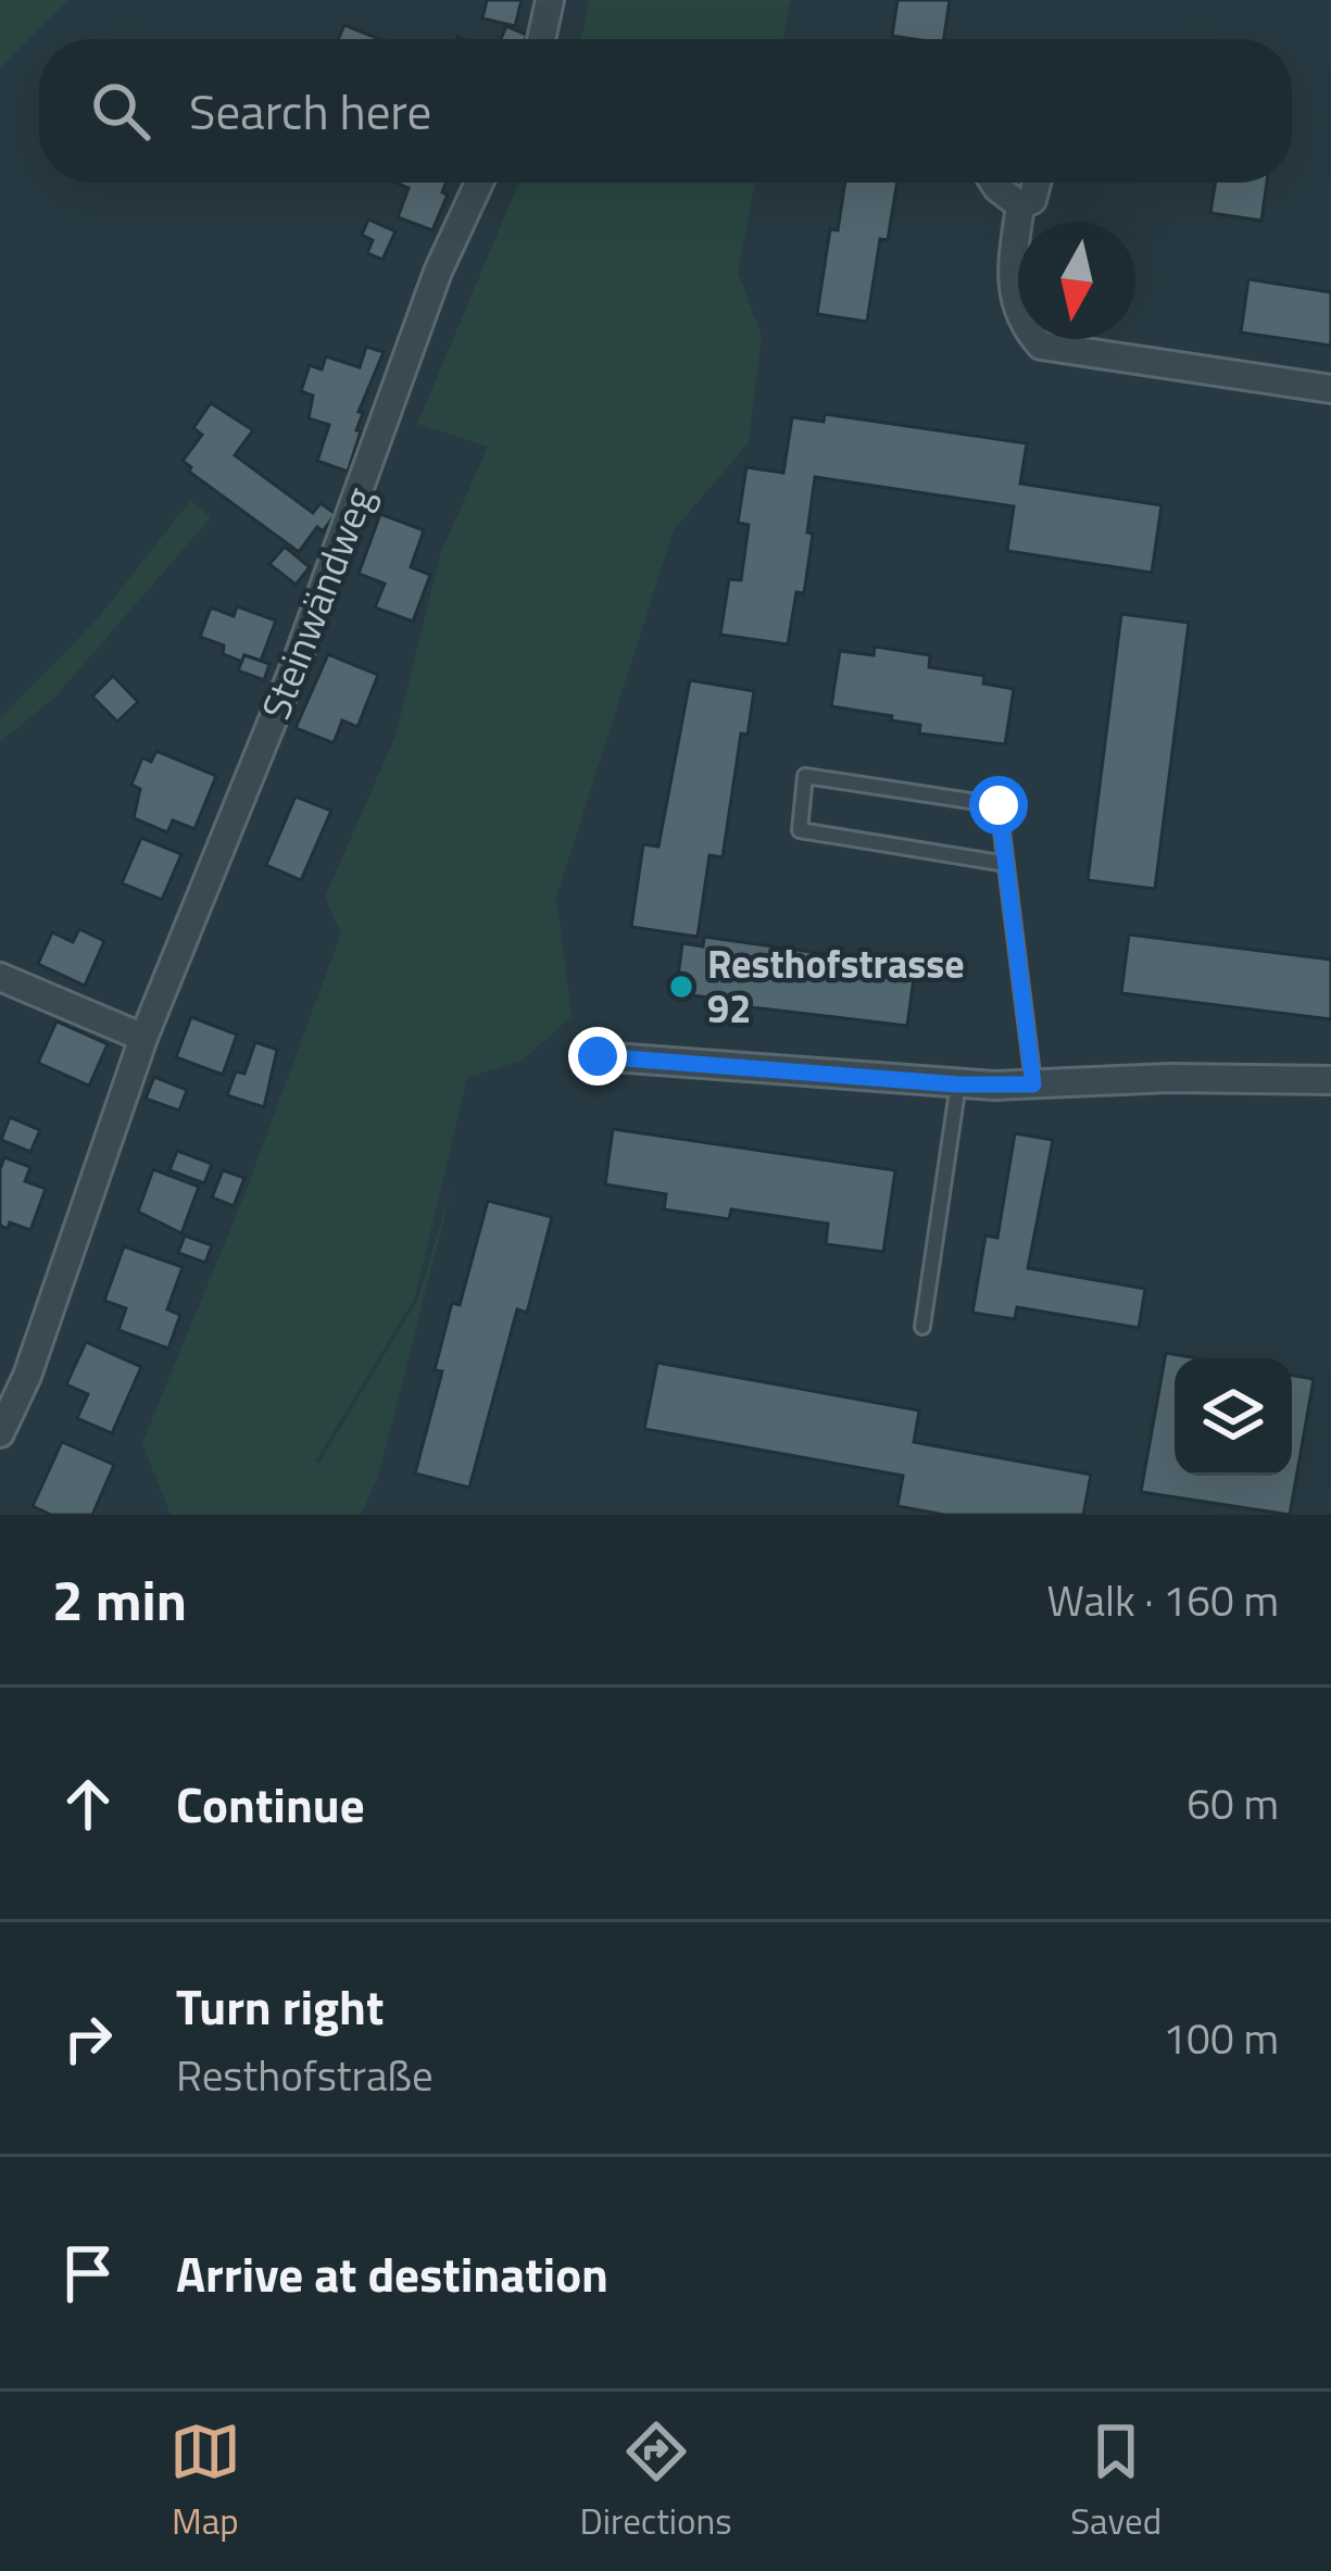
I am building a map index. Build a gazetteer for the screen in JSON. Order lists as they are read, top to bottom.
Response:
{
  "streets": {
    "street": ["Steinwändweg"]
  },
  "places": ["Resthofstrasse 92"],
  "north": "bottom",
  "page": {
    "search": "Search here",
    "heading": ["2 min", "Walk · 160 m"],
    "list": [
      ["Continue", "60 m"],
      ["Turn right", "Resthofstraße", "100 m"],
      "Arrive at destination"
    ],
    "nav": ["Map", "Directions", "Saved"]
  }
}
